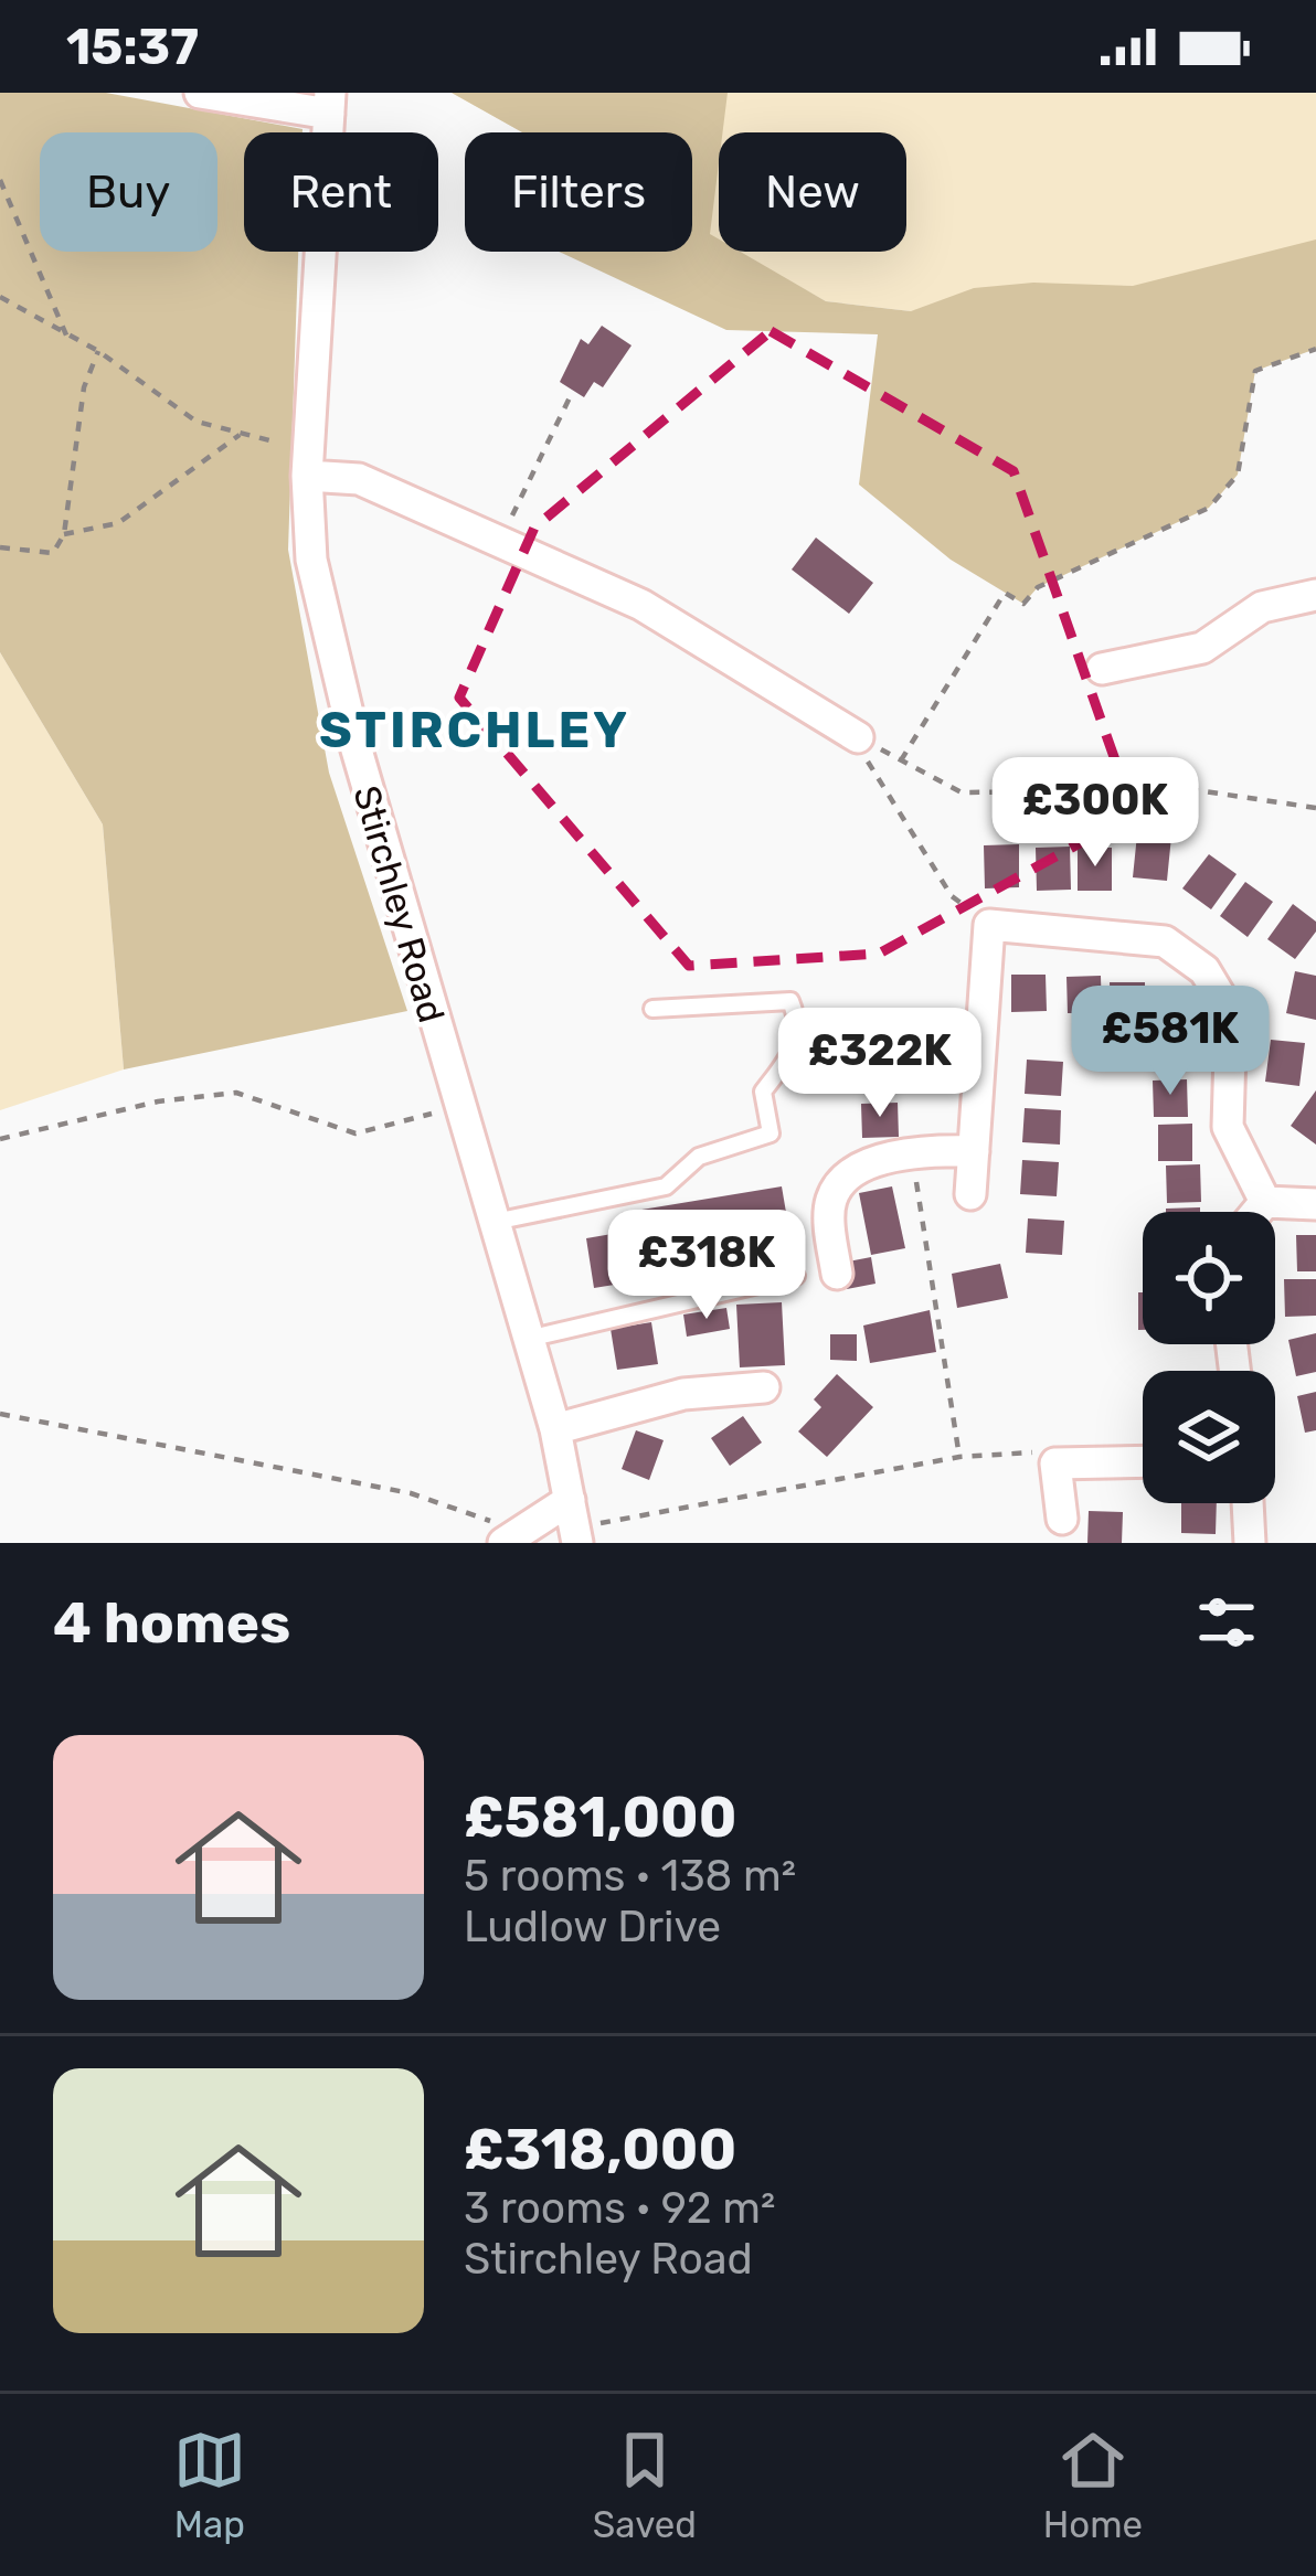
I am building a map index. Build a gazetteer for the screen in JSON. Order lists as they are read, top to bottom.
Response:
{
  "streets": {
    "street": ["Stirchley Road"]
  },
  "districts": ["STIRCHLEY"],
  "page": {
    "status": "15:37",
    "chip": [
      "Buy",
      "Rent",
      "Filters",
      "New"
    ],
    "price": [
      "£300K",
      "£581K",
      "£322K",
      "£318K"
    ],
    "heading": "4 homes",
    "list": [
      {
        "name": "£581,000",
        "note": "5 rooms · 138 m² · Ludlow Drive"
      },
      {
        "name": "£318,000",
        "note": "3 rooms · 92 m² · Stirchley Road"
      }
    ],
    "tabs": ["Map", "Saved", "Home"]
  }
}
